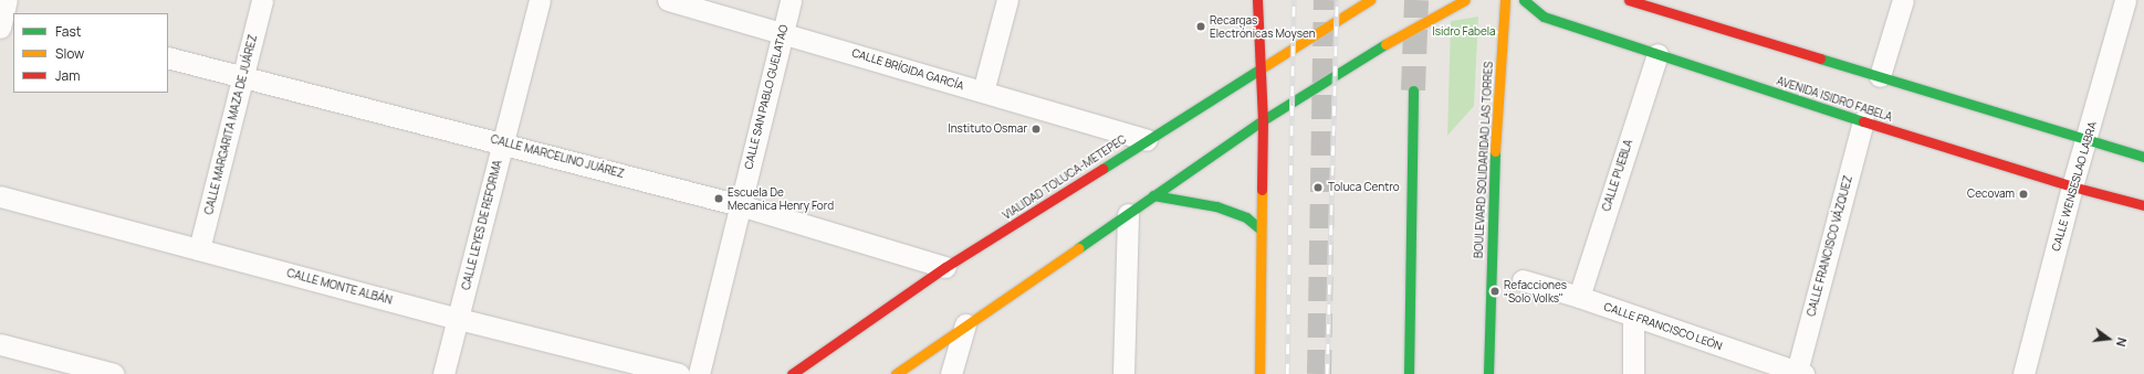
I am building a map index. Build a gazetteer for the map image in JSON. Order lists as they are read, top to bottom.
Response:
{
  "streets": {
    "main road": ["AVENIDA ISIDRO FABELA", "BOULEVARD SOLIDARIDAD LAS TORRES", "VIALIDAD TOLUCA-METEPEC"],
    "street": [
      "CALLE BRÍGIDA GARCÍA",
      "CALLE SAN PABLO GUELATAO",
      "CALLE MARGARITA MAZA DE JUÁREZ",
      "CALLE MARCELINO JUÁREZ",
      "CALLE PUEBLA",
      "CALLE WENSESLAO LABRA",
      "CALLE LEYES DE REFORMA",
      "CALLE FRANCISCO VÁZQUEZ",
      "CALLE MONTE ALBÁN",
      "CALLE FRANCISCO LEÓN"
    ]
  },
  "crossings": [
    ["CALLE BRÍGIDA GARCÍA", "CALLE SAN PABLO GUELATAO"],
    ["CALLE BRÍGIDA GARCÍA", "VIALIDAD TOLUCA-METEPEC"],
    ["CALLE SAN PABLO GUELATAO", "CALLE MARCELINO JUÁREZ"],
    ["AVENIDA ISIDRO FABELA", "CALLE PUEBLA"],
    ["AVENIDA ISIDRO FABELA", "CALLE WENSESLAO LABRA"],
    ["AVENIDA ISIDRO FABELA", "CALLE FRANCISCO VÁZQUEZ"],
    ["CALLE MARGARITA MAZA DE JUÁREZ", "CALLE MARCELINO JUÁREZ"],
    ["CALLE MARGARITA MAZA DE JUÁREZ", "CALLE MONTE ALBÁN"],
    ["CALLE MARCELINO JUÁREZ", "VIALIDAD TOLUCA-METEPEC"],
    ["CALLE MARCELINO JUÁREZ", "CALLE LEYES DE REFORMA"],
    ["CALLE PUEBLA", "CALLE FRANCISCO LEÓN"],
    ["CALLE LEYES DE REFORMA", "CALLE MONTE ALBÁN"],
    ["CALLE FRANCISCO VÁZQUEZ", "CALLE FRANCISCO LEÓN"]
  ],
  "parks": ["Isidro Fabela"],
  "places": [
    "Recargas Electrónicas Moysen",
    "Instituto Osmar",
    "Toluca Centro",
    "Cecovam",
    "Escuela De Mecanica Henry Ford",
    "Refacciones \"Solo Volks\""
  ],
  "legend": ["Fast", "Slow", "Jam"],
  "north": "right"
}
